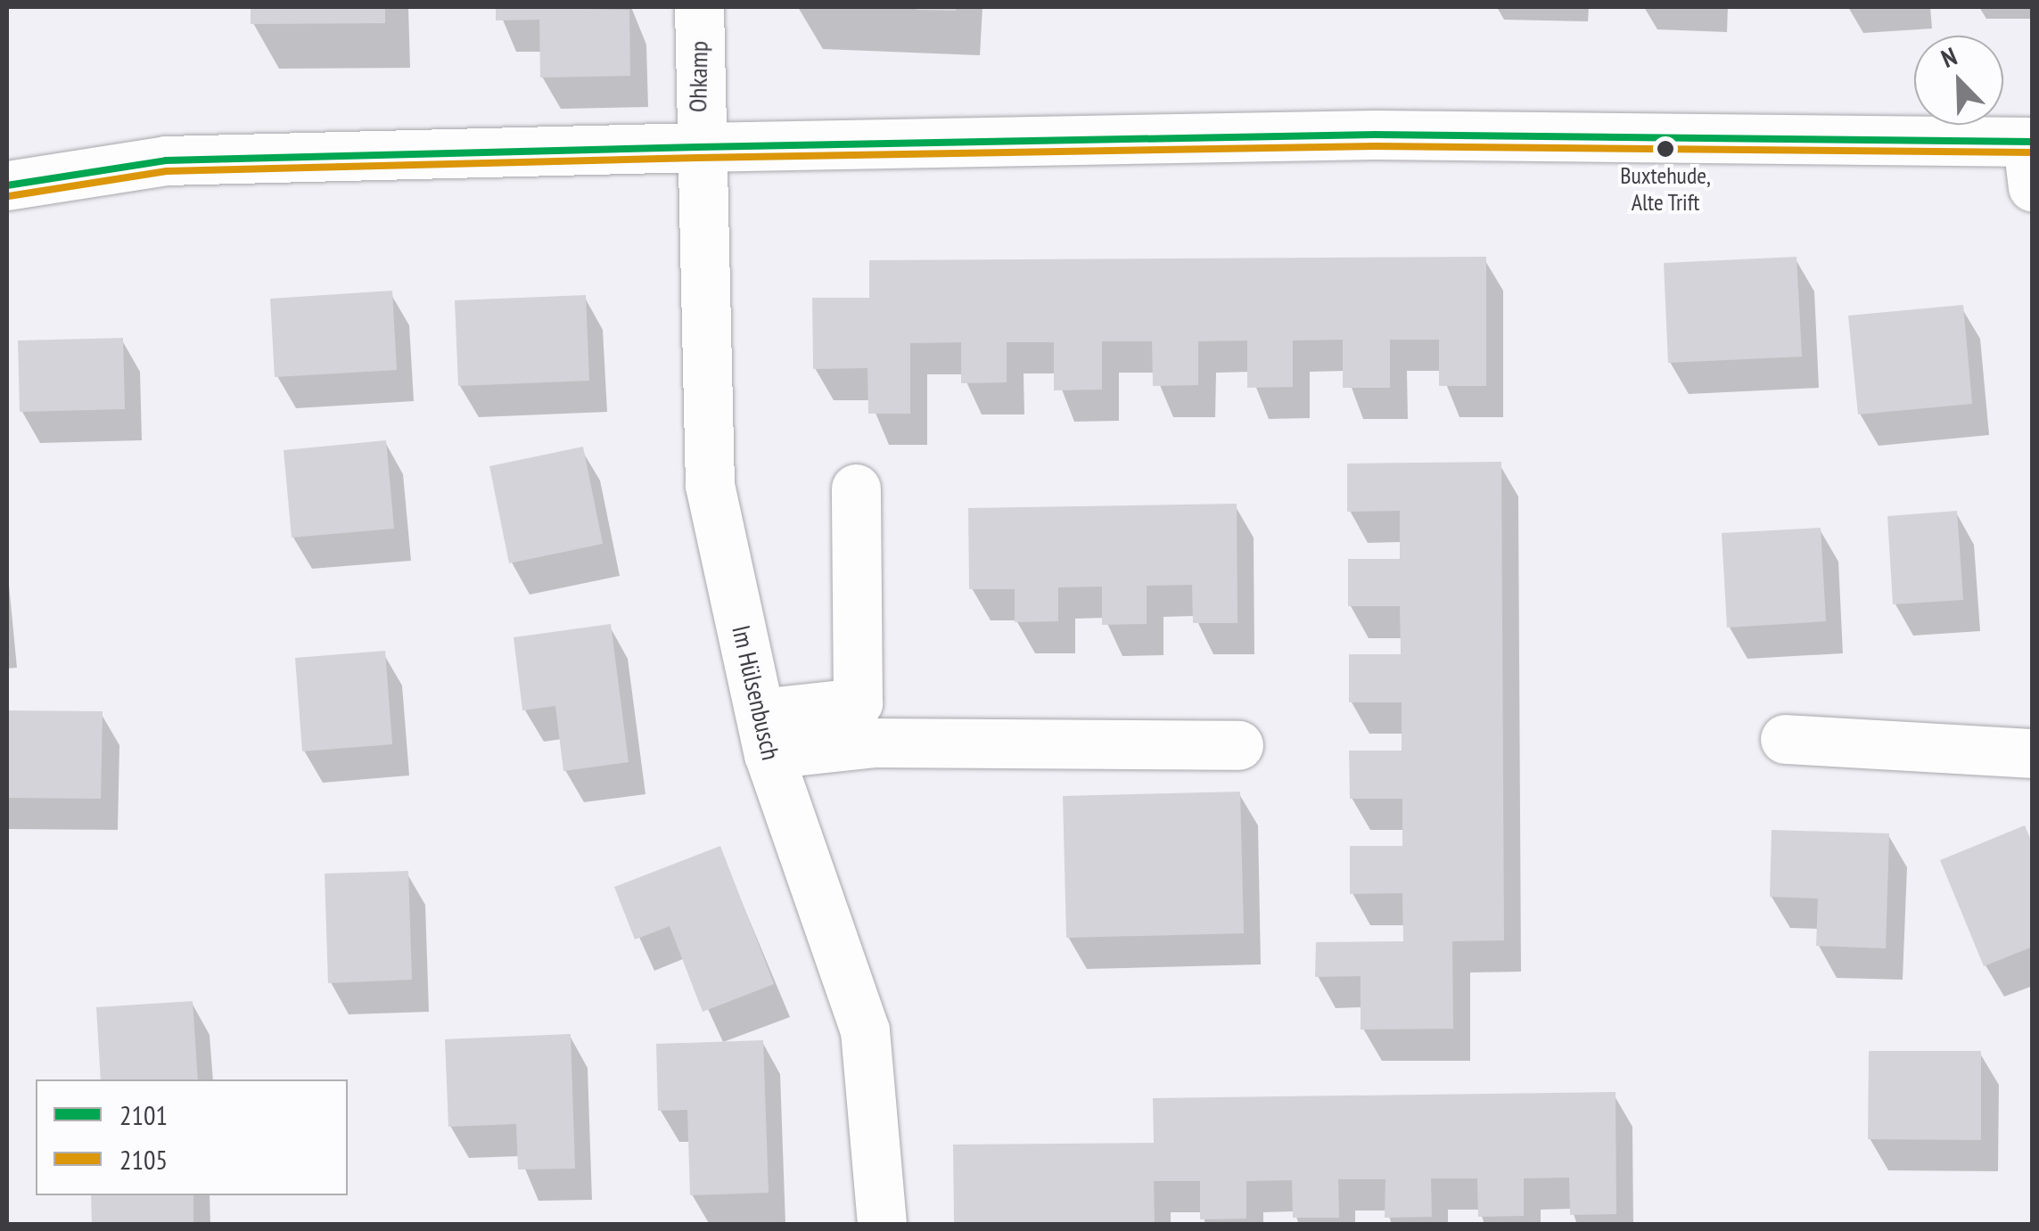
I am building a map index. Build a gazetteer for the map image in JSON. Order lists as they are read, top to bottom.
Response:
{
  "streets": {
    "street": ["Ohkamp", "Im Hülsenbusch"]
  },
  "crossings": [
    ["Ohkamp", "Im Hülsenbusch"]
  ],
  "places": ["Buxtehude, Alte Trift"],
  "lines": ["transit line 2101", "transit line 2105"],
  "legend": ["2101", "2105"],
  "north": "top left"
}
